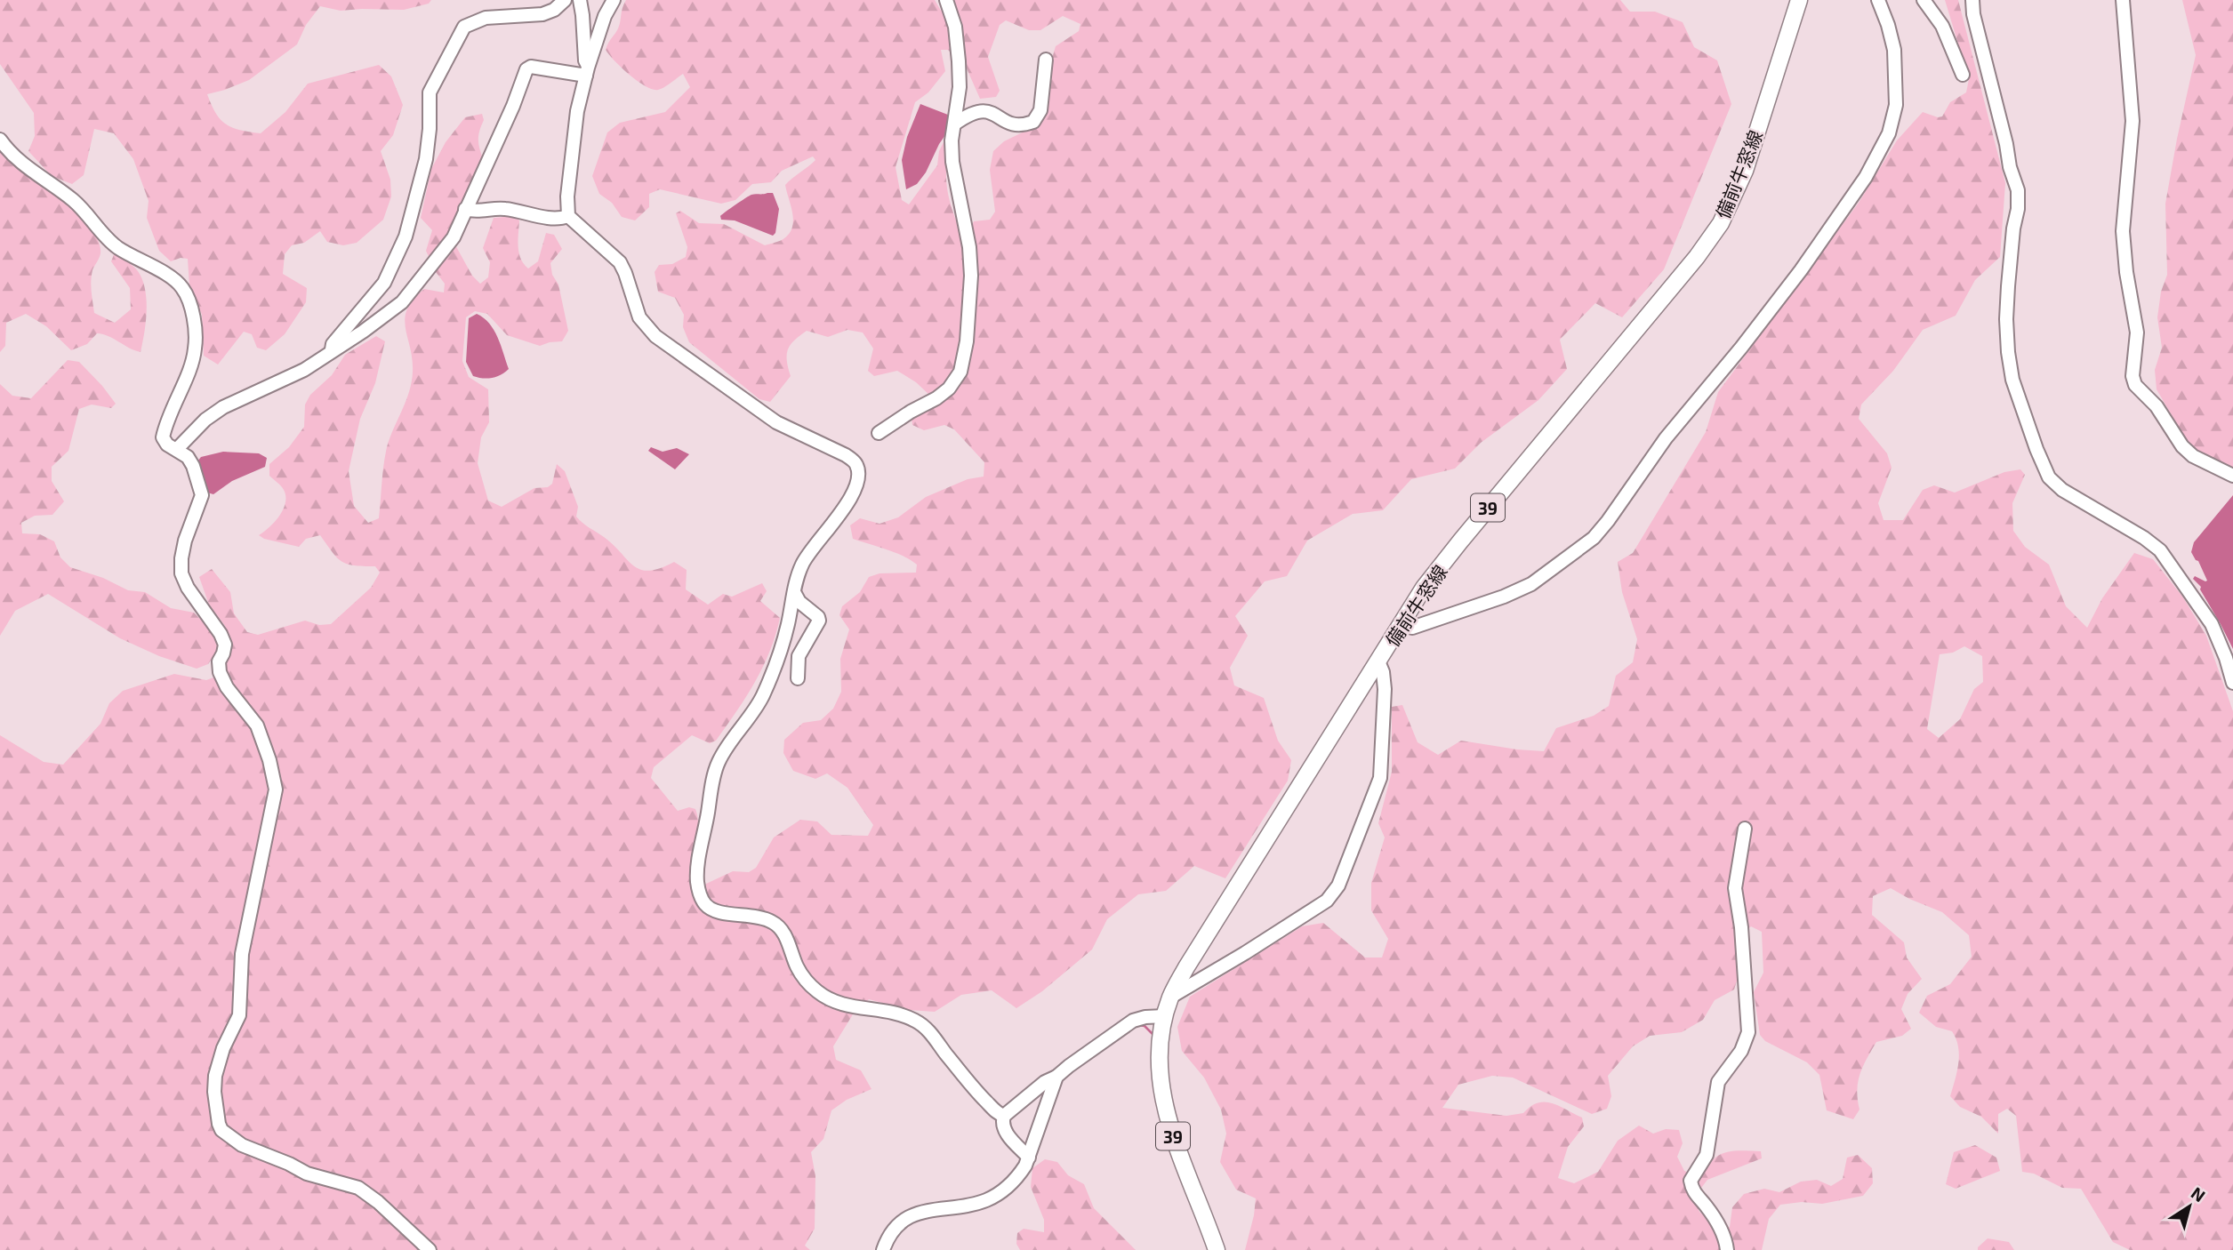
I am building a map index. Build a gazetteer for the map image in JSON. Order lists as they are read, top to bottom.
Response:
{
  "streets": {
    "main road": ["備前牛窓線", "39"]
  },
  "north": "top right"
}
